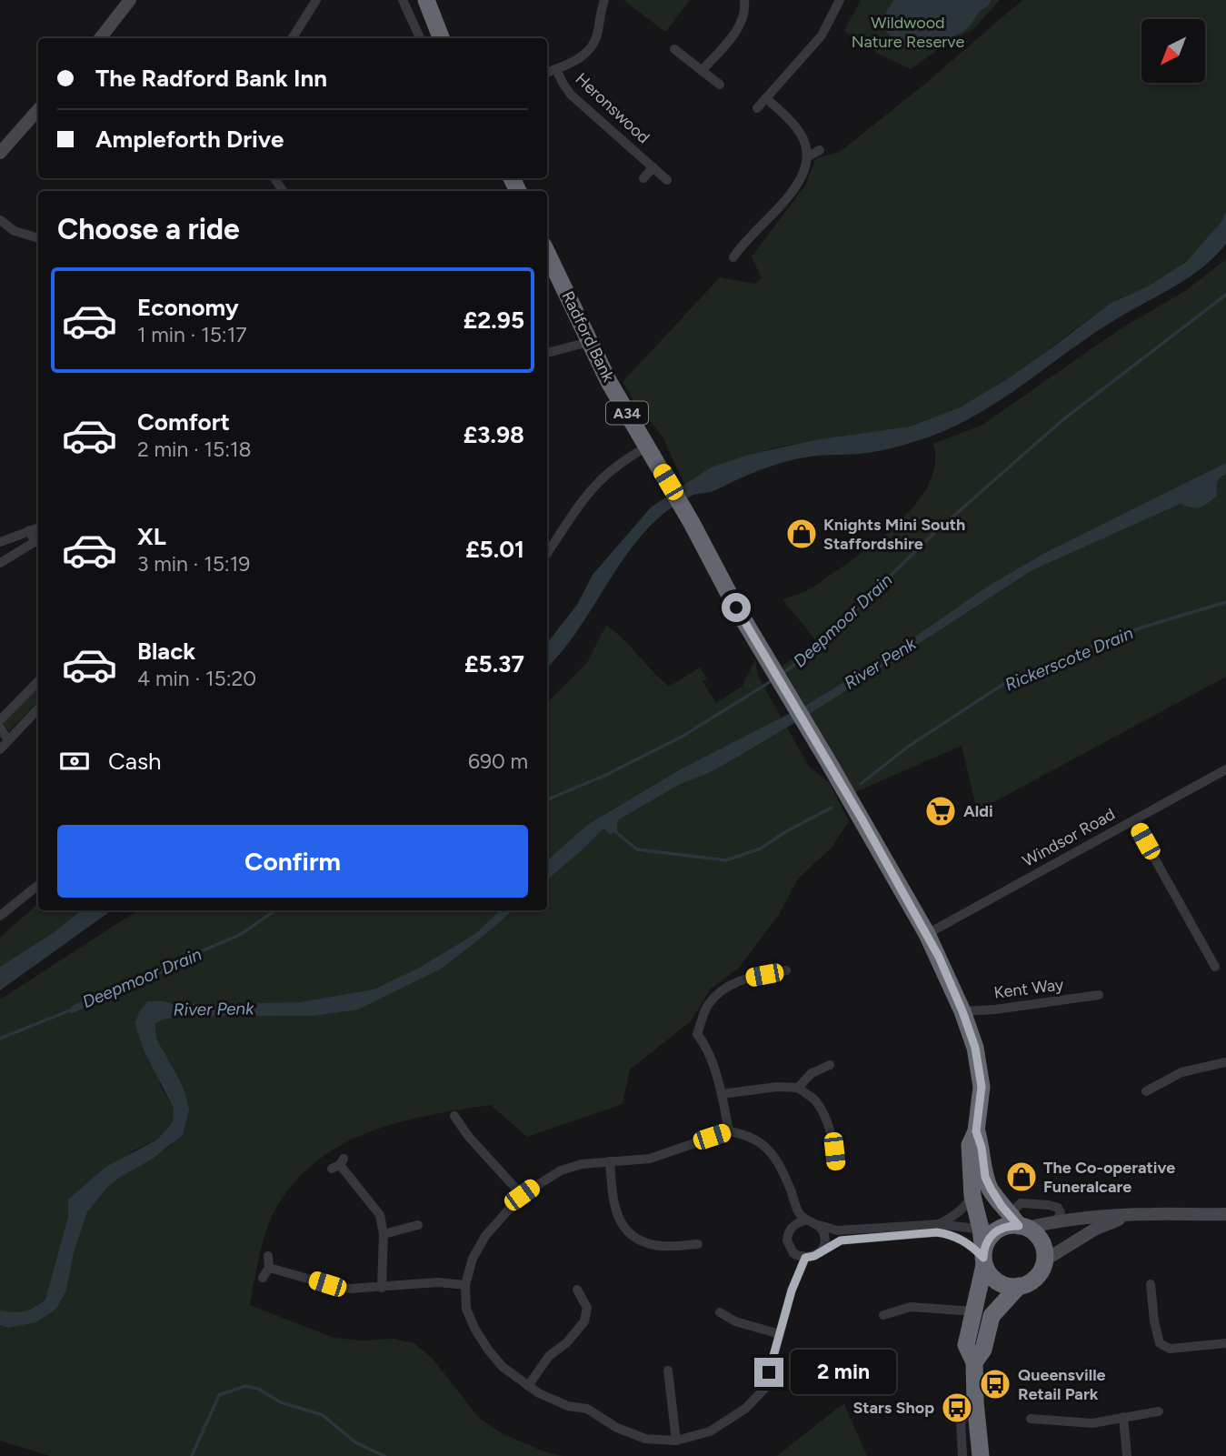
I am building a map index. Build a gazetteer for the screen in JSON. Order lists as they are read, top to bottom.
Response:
{
  "streets": {
    "highway": ["Radford Bank", "A34"],
    "street": ["Heronswood", "Windsor Road", "Kent Way"]
  },
  "crossings": [
    ["Radford Bank", "A34"],
    ["Radford Bank", "Windsor Road"],
    ["A34", "Windsor Road"],
    ["A34", "Kent Way"]
  ],
  "water": ["Deepmoor Drain", "Rickerscote Drain", "River Penk"],
  "parks": ["Wildwood Nature Reserve"],
  "places": {
    "shop": ["Knights Mini South Staffordshire", "The Co-operative Funeralcare"],
    "supermarket": ["Aldi"],
    "bus stop": ["Queensville Retail Park", "Stars Shop"]
  },
  "north": "bottom left",
  "page": {
    "banner": ["The Radford Bank Inn", "Ampleforth Drive"],
    "heading": "Choose a ride",
    "list": [
      {
        "name": "Economy",
        "note": "1 min · 15:17",
        "value": "£2.95"
      },
      {
        "name": "Comfort",
        "note": "2 min · 15:18",
        "value": "£3.98"
      },
      {
        "name": "XL",
        "note": "3 min · 15:19",
        "value": "£5.01"
      },
      {
        "name": "Black",
        "note": "4 min · 15:20",
        "value": "£5.37"
      }
    ],
    "pay": ["Cash", "690 m"],
    "buttons": "Confirm",
    "bubble": "2 min"
  }
}
